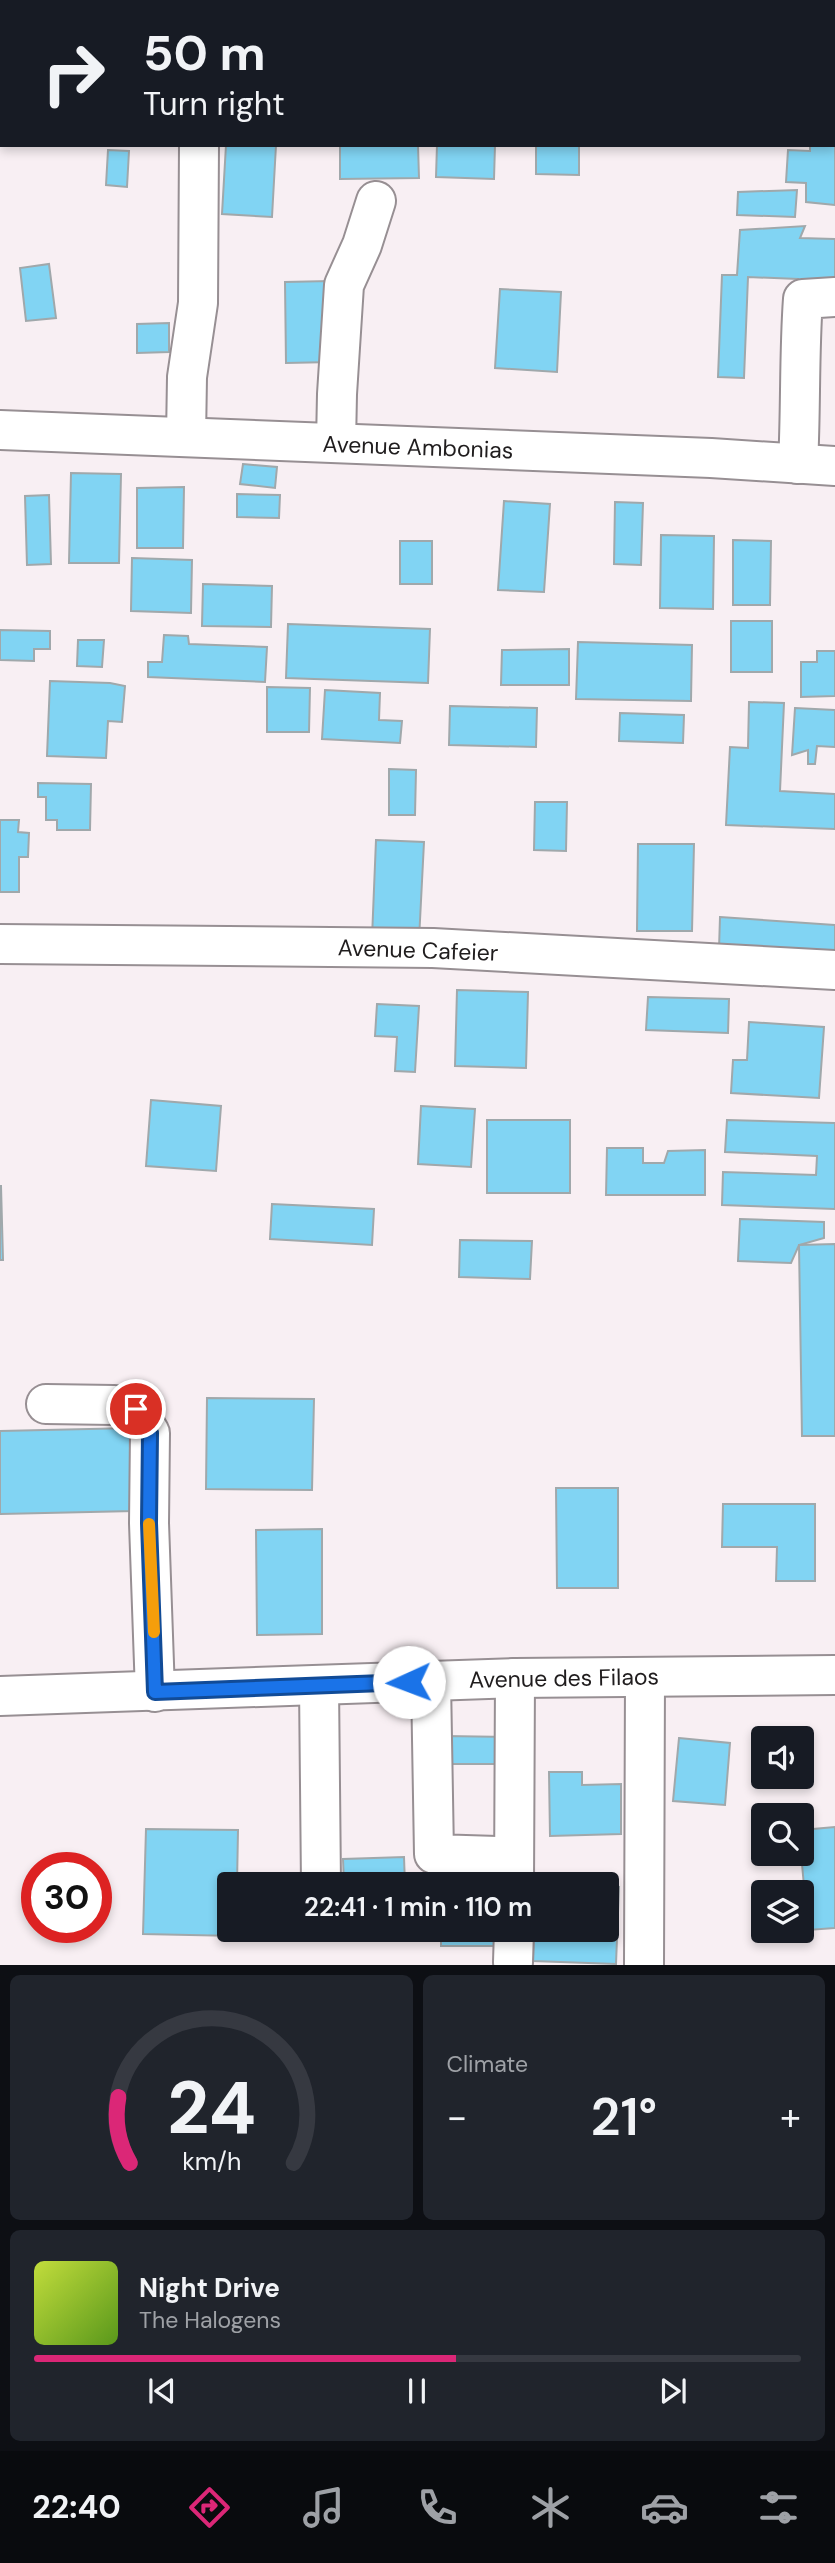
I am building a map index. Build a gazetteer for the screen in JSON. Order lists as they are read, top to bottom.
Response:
{
  "streets": {
    "street": ["Avenue Ambonias", "Avenue Cafeier", "Avenue des Filaos"]
  },
  "page": {
    "turn": ["50 m", "Turn right"],
    "limit": "30",
    "trip": "22:41 · 1 min · 110 m",
    "tile": "Climate",
    "heat": ["−", "21°", "+"],
    "song": ["Night Drive", "The Halogens"],
    "tabs": "22:40",
    "gauge": ["24", "km/h"]
  }
}
